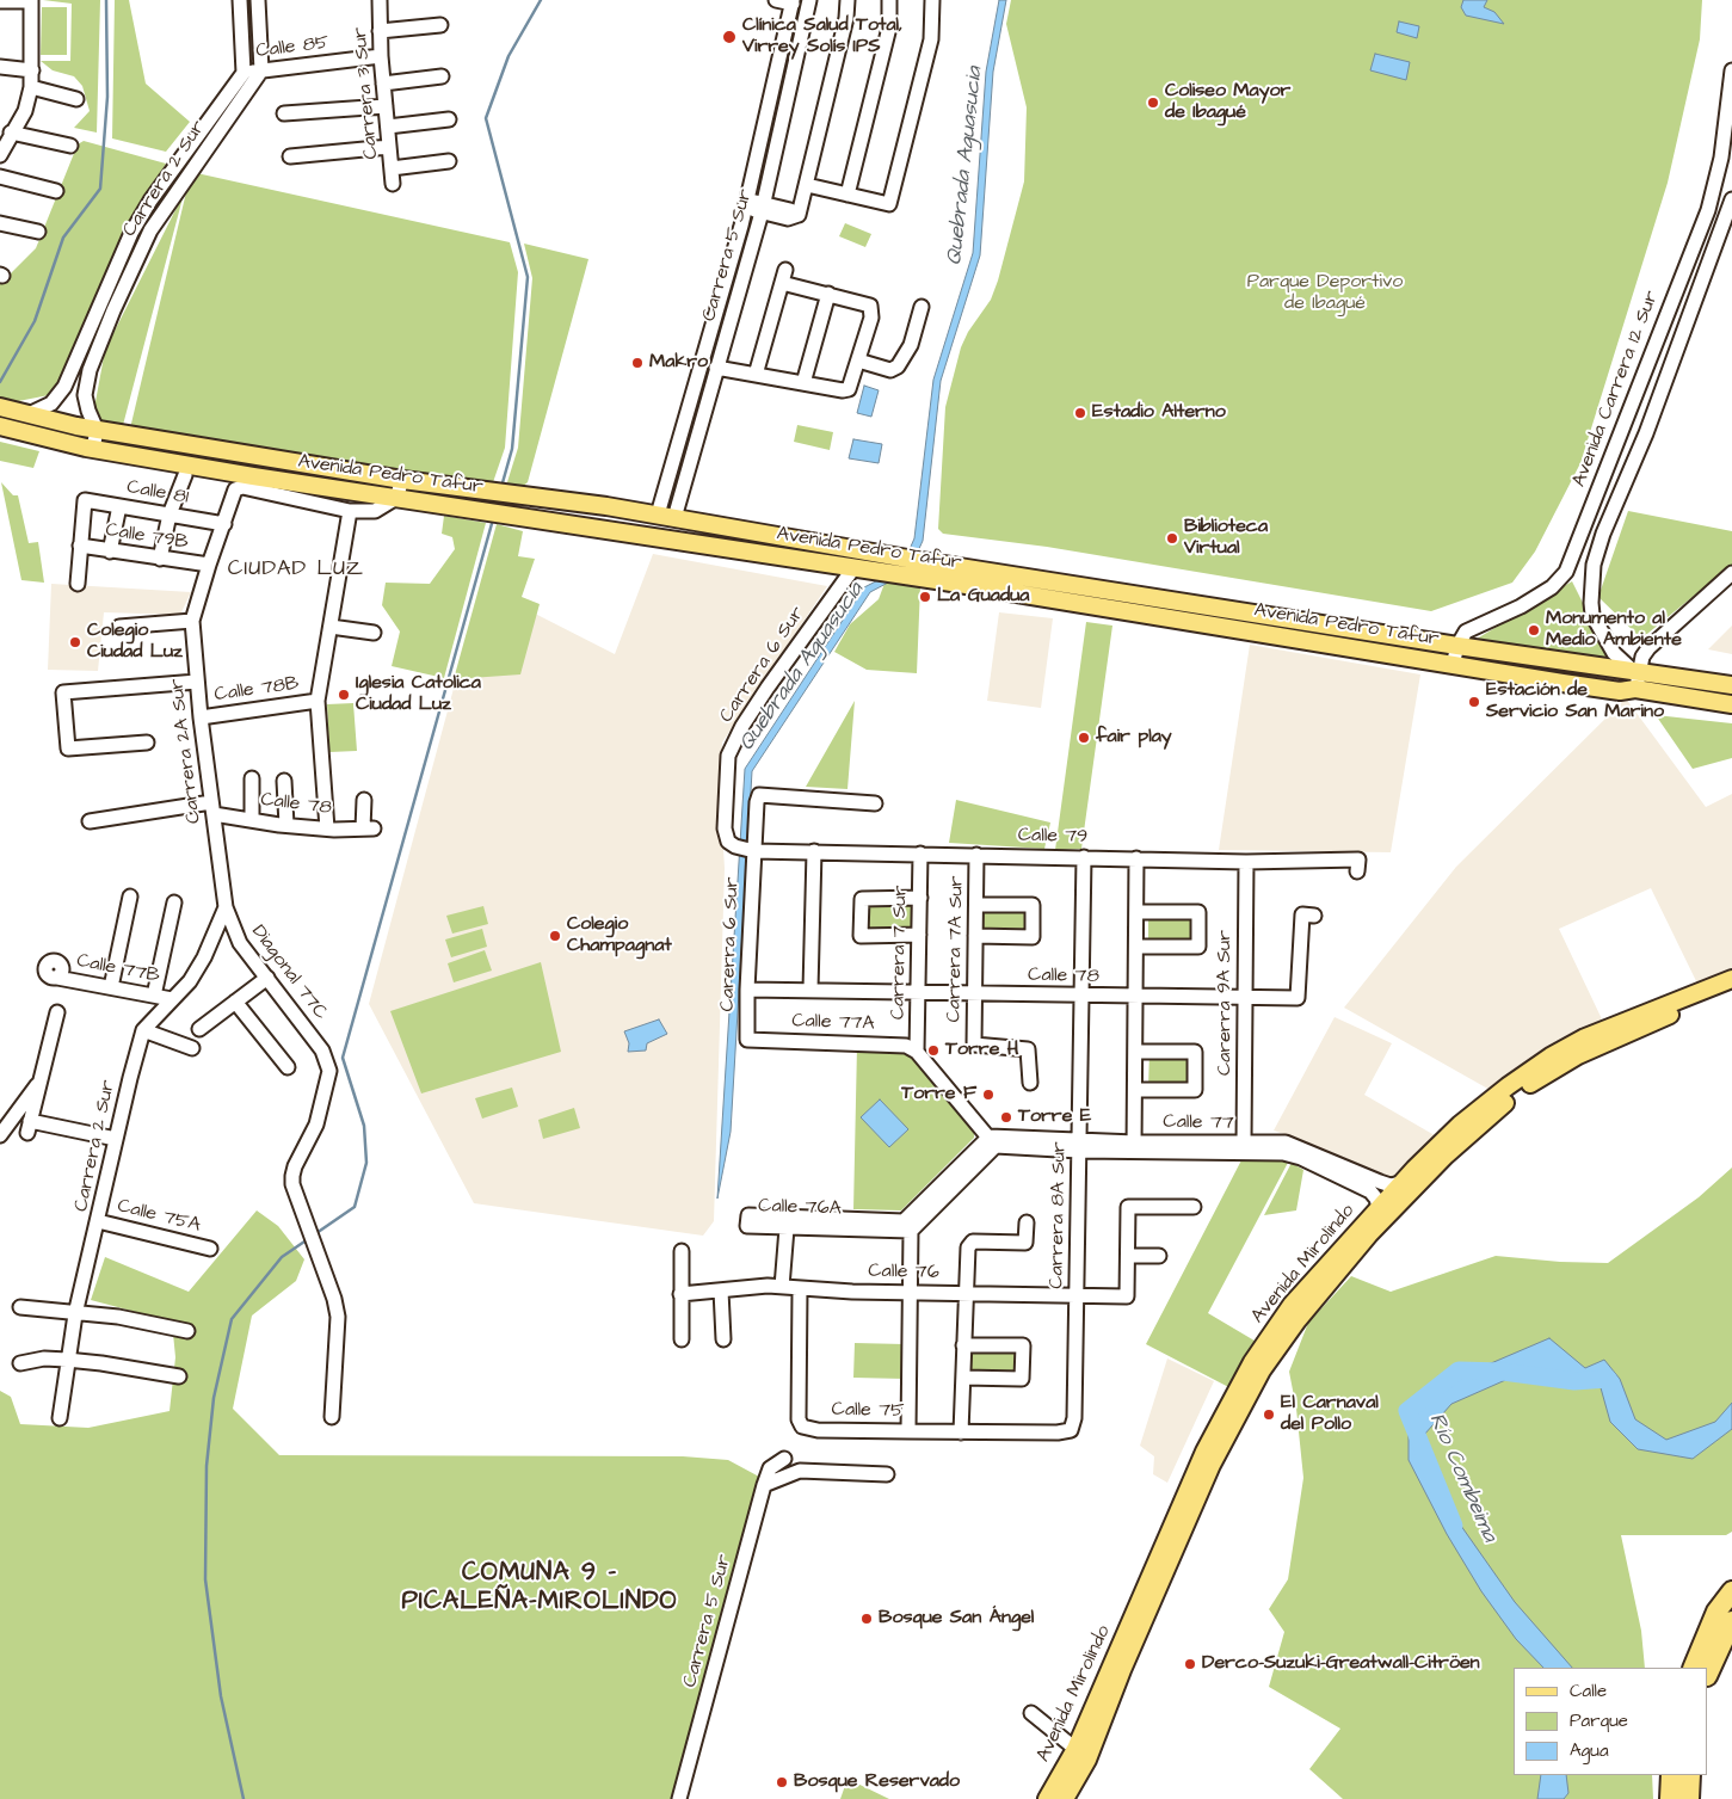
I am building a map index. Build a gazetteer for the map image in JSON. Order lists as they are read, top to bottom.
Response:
{
  "streets": {
    "main road": ["Avenida Pedro Tafur", "Avenida Mirolindo"],
    "street": [
      "Calle 85",
      "Carrera 3 Sur",
      "Carrera 2 Sur",
      "Carrera 5 Sur",
      "Avenida Carrera 12 Sur",
      "Calle 81",
      "Calle 79B",
      "Carrera 6 Sur",
      "Calle 78B",
      "Carrera 2A Sur",
      "Calle 78",
      "Calle 79",
      "Carerra 6 Sur",
      "Carrera 7A Sur",
      "Carrera 7 Sur",
      "Calle 77B",
      "Diagonal 77C",
      "Carerra 9A Sur",
      "Calle 77A",
      "Calle 77",
      "Calle 76A",
      "Carrera 8A Sur",
      "Calle 75A",
      "Calle 76",
      "Calle 75"
    ]
  },
  "crossings": [
    ["Calle 85", "Carrera 3 Sur"],
    ["Calle 85", "Carrera 2 Sur"],
    ["Carrera 2 Sur", "Avenida Pedro Tafur"],
    ["Carrera 2 Sur", "Carrera 2A Sur"],
    ["Carrera 2 Sur", "Calle 77B"],
    ["Carrera 2 Sur", "Diagonal 77C"],
    ["Carrera 2 Sur", "Calle 75A"],
    ["Carrera 5 Sur", "Avenida Pedro Tafur"],
    ["Avenida Carrera 12 Sur", "Avenida Pedro Tafur"],
    ["Avenida Pedro Tafur", "Carrera 6 Sur"],
    ["Calle 81", "Calle 79B"],
    ["Calle 81", "Carrera 2A Sur"],
    ["Calle 79B", "Carrera 2A Sur"],
    ["Carrera 6 Sur", "Calle 79"],
    ["Carrera 6 Sur", "Carerra 6 Sur"],
    ["Calle 78B", "Carrera 2A Sur"],
    ["Carrera 2A Sur", "Calle 78"],
    ["Carrera 2A Sur", "Diagonal 77C"],
    ["Calle 78", "Carerra 6 Sur"],
    ["Calle 78", "Carrera 7A Sur"],
    ["Calle 78", "Carrera 7 Sur"],
    ["Calle 78", "Carerra 9A Sur"],
    ["Calle 78", "Carrera 8A Sur"],
    ["Calle 79", "Carerra 6 Sur"],
    ["Calle 79", "Carrera 7A Sur"],
    ["Calle 79", "Carrera 7 Sur"],
    ["Calle 79", "Carerra 9A Sur"],
    ["Calle 79", "Carrera 8A Sur"],
    ["Carerra 6 Sur", "Calle 77A"],
    ["Carrera 7 Sur", "Calle 77A"],
    ["Carerra 9A Sur", "Calle 77"],
    ["Calle 77", "Carrera 8A Sur"],
    ["Calle 77", "Avenida Mirolindo"],
    ["Carrera 8A Sur", "Calle 76"],
    ["Carrera 8A Sur", "Calle 75"],
    ["Calle 76", "Calle 75"]
  ],
  "districts": ["CIUDAD LUZ", "COMUNA 9 - PICALEÑA-MIROLINDO"],
  "water": ["Quebrada Aguasucia", "Río Combeima"],
  "parks": ["Parque Deportivo de Ibagué"],
  "places": [
    "Clínica Salud Total, Virrey Solís IPS",
    "Coliseo Mayor de Ibagué",
    "Makro",
    "Estadio Alterno",
    "Biblioteca Virtual",
    "La Guadua",
    "Monumento al Medio Ambiente",
    "Colegio Ciudad Luz",
    "Iglesia Catolica Ciudad Luz",
    "Estación de Servicio San Marino",
    "fair play",
    "Colegio Champagnat",
    "Torre H",
    "Torre F",
    "Torre E",
    "El Carnaval del Pollo",
    "Bosque San Ángel",
    "Derco-Suzuki-Greatwall-Citröen",
    "Bosque Reservado"
  ],
  "legend": ["Calle", "Parque", "Agua"]
}
